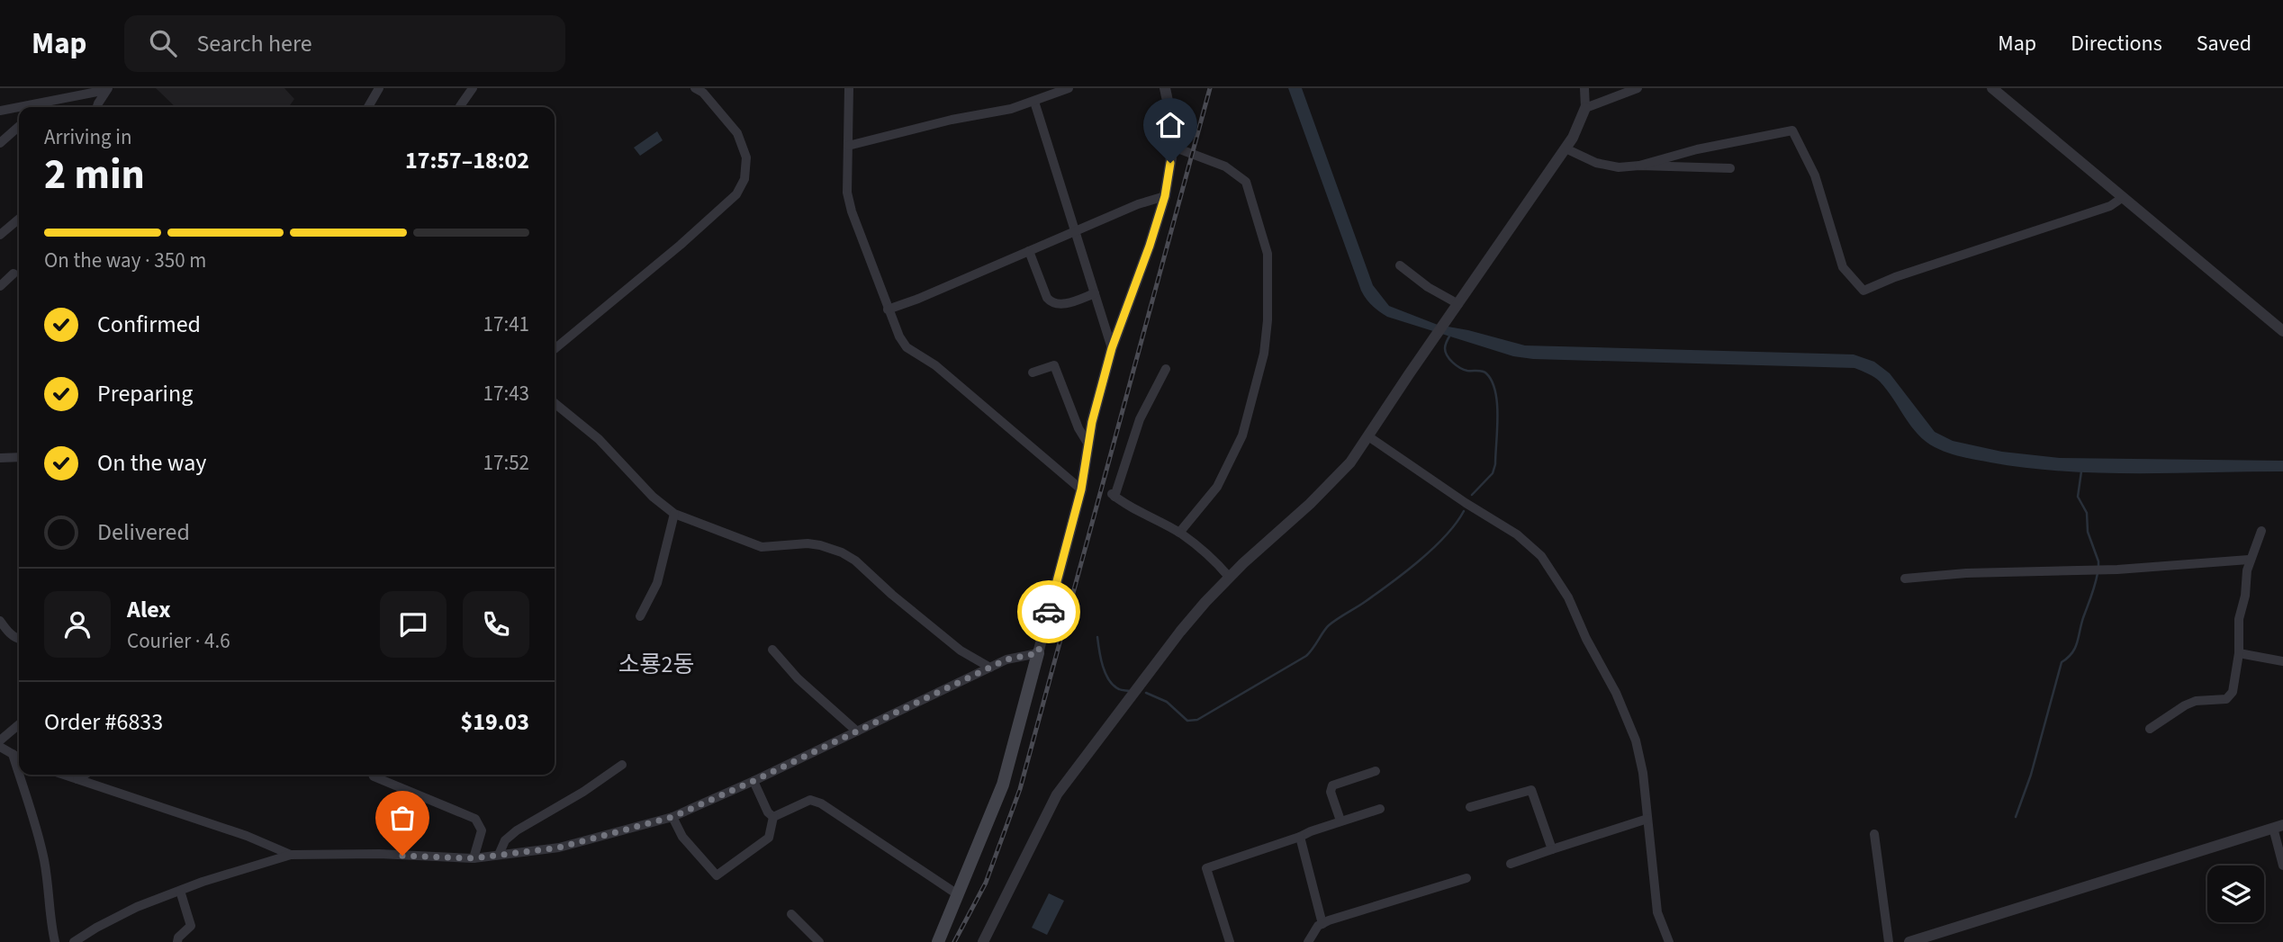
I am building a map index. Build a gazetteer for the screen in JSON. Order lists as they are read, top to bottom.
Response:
{
  "districts": ["소룡2동"],
  "page": {
    "header": "Map",
    "search": "Search here",
    "nav": ["Map", "Directions", "Saved"],
    "heading": ["2 min", "Arriving in", "17:57–18:02"],
    "panel": [
      "Alex",
      "Courier · 4.6",
      "Order #6833",
      "$19.03"
    ],
    "bar": "On the way · 350 m",
    "list": [
      ["Confirmed", "17:41"],
      ["Preparing", "17:43"],
      ["On the way", "17:52"],
      "Delivered"
    ]
  }
}
